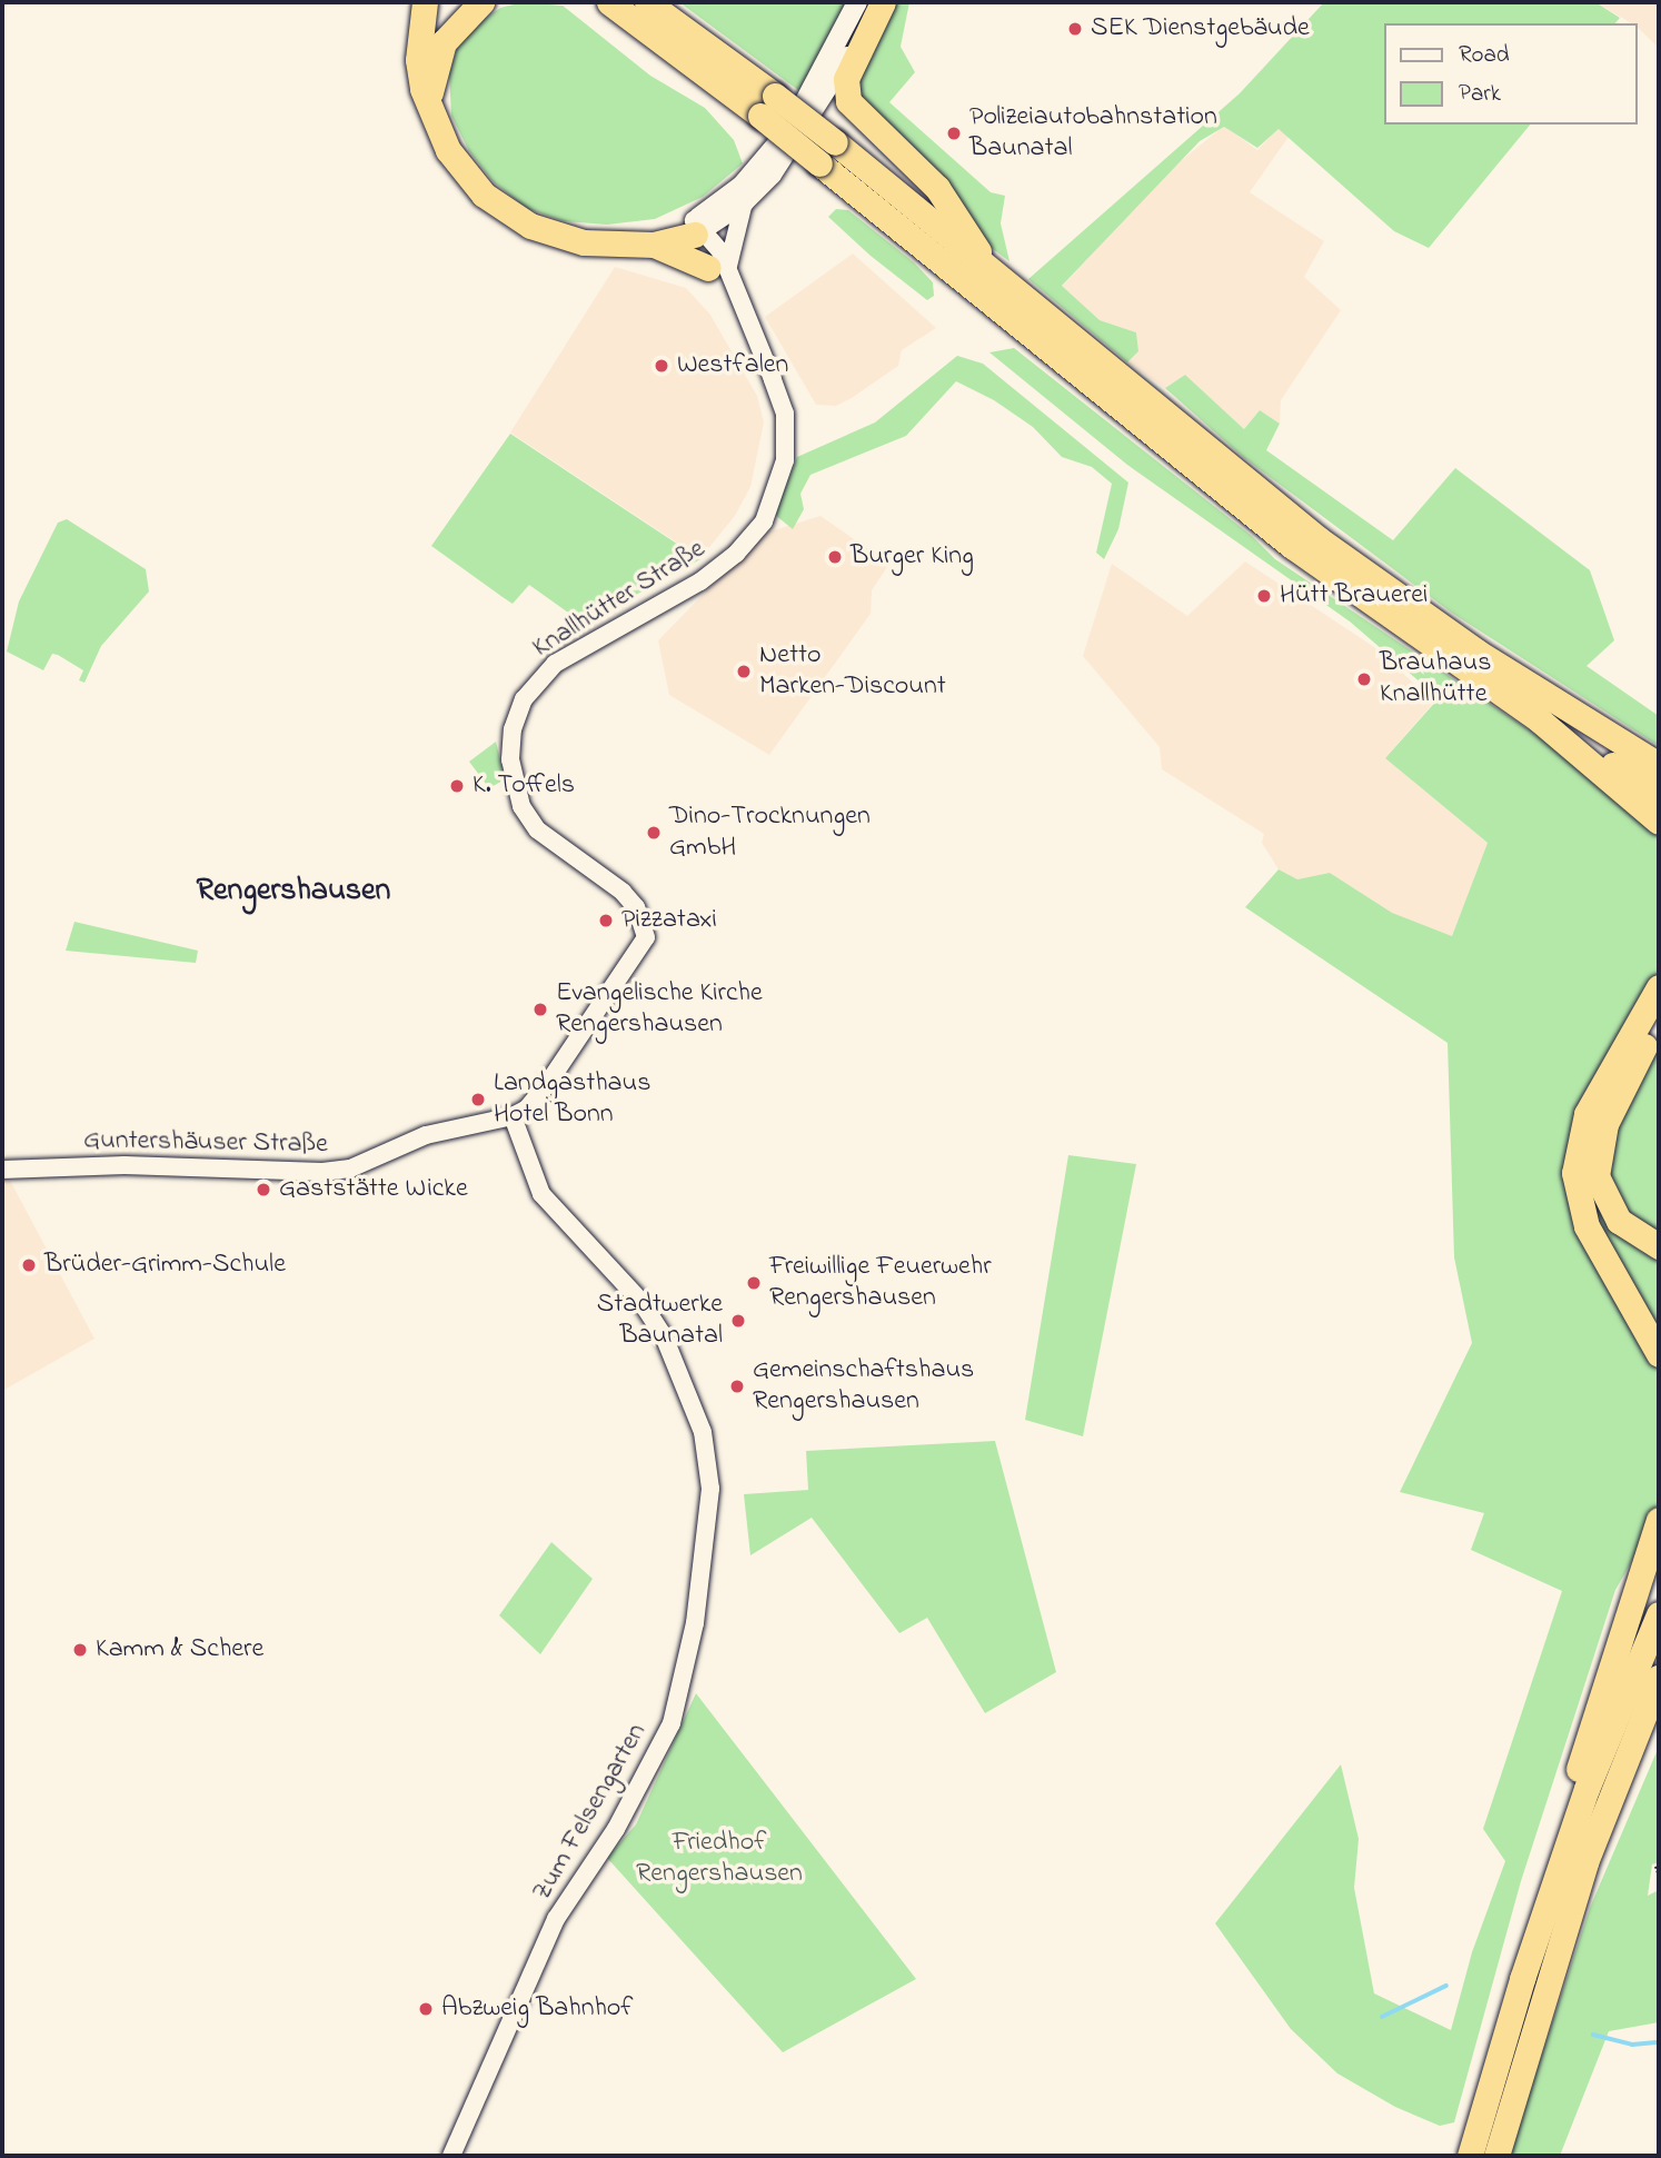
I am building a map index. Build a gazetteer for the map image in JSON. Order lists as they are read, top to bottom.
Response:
{
  "streets": {
    "street": ["Knallhütter Straße", "Guntershäuser Straße", "Zum Felsengarten"]
  },
  "crossings": [
    ["Knallhütter Straße", "Guntershäuser Straße"],
    ["Guntershäuser Straße", "Zum Felsengarten"]
  ],
  "districts": ["Rengershausen"],
  "parks": ["Friedhof Rengershausen"],
  "places": [
    "SEK Dienstgebäude",
    "Polizeiautobahnstation Baunatal",
    "Westfalen",
    "Burger King",
    "Hütt Brauerei",
    "Netto Marken-Discount",
    "Brauhaus Knallhütte",
    "K. Toffels",
    "Dino-Trocknungen GmbH",
    "Pizzataxi",
    "Evangelische Kirche Rengershausen",
    "Landgasthaus Hotel Bonn",
    "Gaststätte Wicke",
    "Brüder-Grimm-Schule",
    "Freiwillige Feuerwehr Rengershausen",
    "Stadtwerke Baunatal",
    "Gemeinschaftshaus Rengershausen",
    "Kamm & Schere",
    "Abzweig Bahnhof"
  ],
  "legend": ["Road", "Park"]
}
